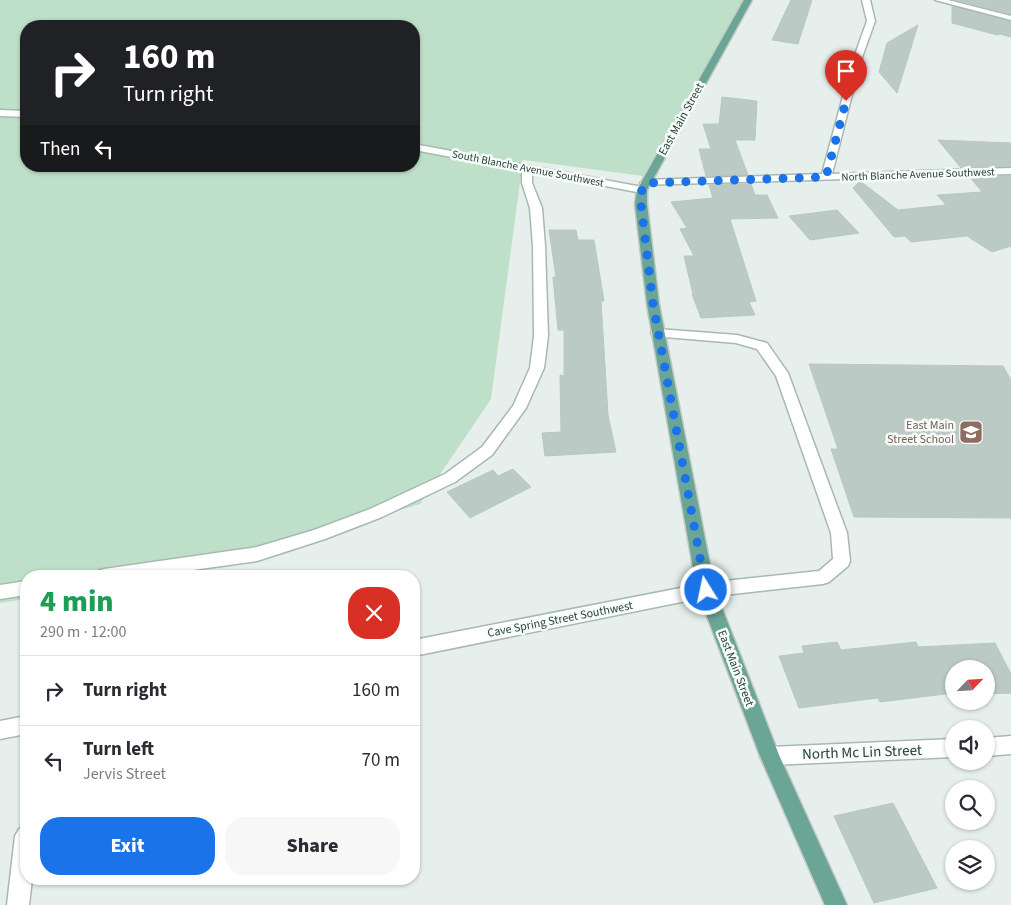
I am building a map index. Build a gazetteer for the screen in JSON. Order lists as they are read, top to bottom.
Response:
{
  "streets": {
    "main road": ["East Main Street"],
    "street": [
      "South Blanche Avenue Southwest",
      "North Blanche Avenue Southwest",
      "Cave Spring Street Southwest",
      "North Mc Lin Street"
    ]
  },
  "crossings": [
    ["East Main Street", "South Blanche Avenue Southwest"],
    ["East Main Street", "North Blanche Avenue Southwest"],
    ["East Main Street", "Cave Spring Street Southwest"],
    ["East Main Street", "North Mc Lin Street"],
    ["South Blanche Avenue Southwest", "North Blanche Avenue Southwest"]
  ],
  "places": {
    "school or university": ["East Main Street School"]
  },
  "north": "top right",
  "page": {
    "turn": ["160 m", "Turn right"],
    "then": "Then",
    "heading": ["4 min", "290 m · 12:00"],
    "list": [
      {
        "name": "Turn right",
        "value": "160 m"
      },
      {
        "name": "Turn left",
        "note": "Jervis Street",
        "value": "70 m"
      }
    ],
    "buttons": ["Exit", "Share"]
  }
}
